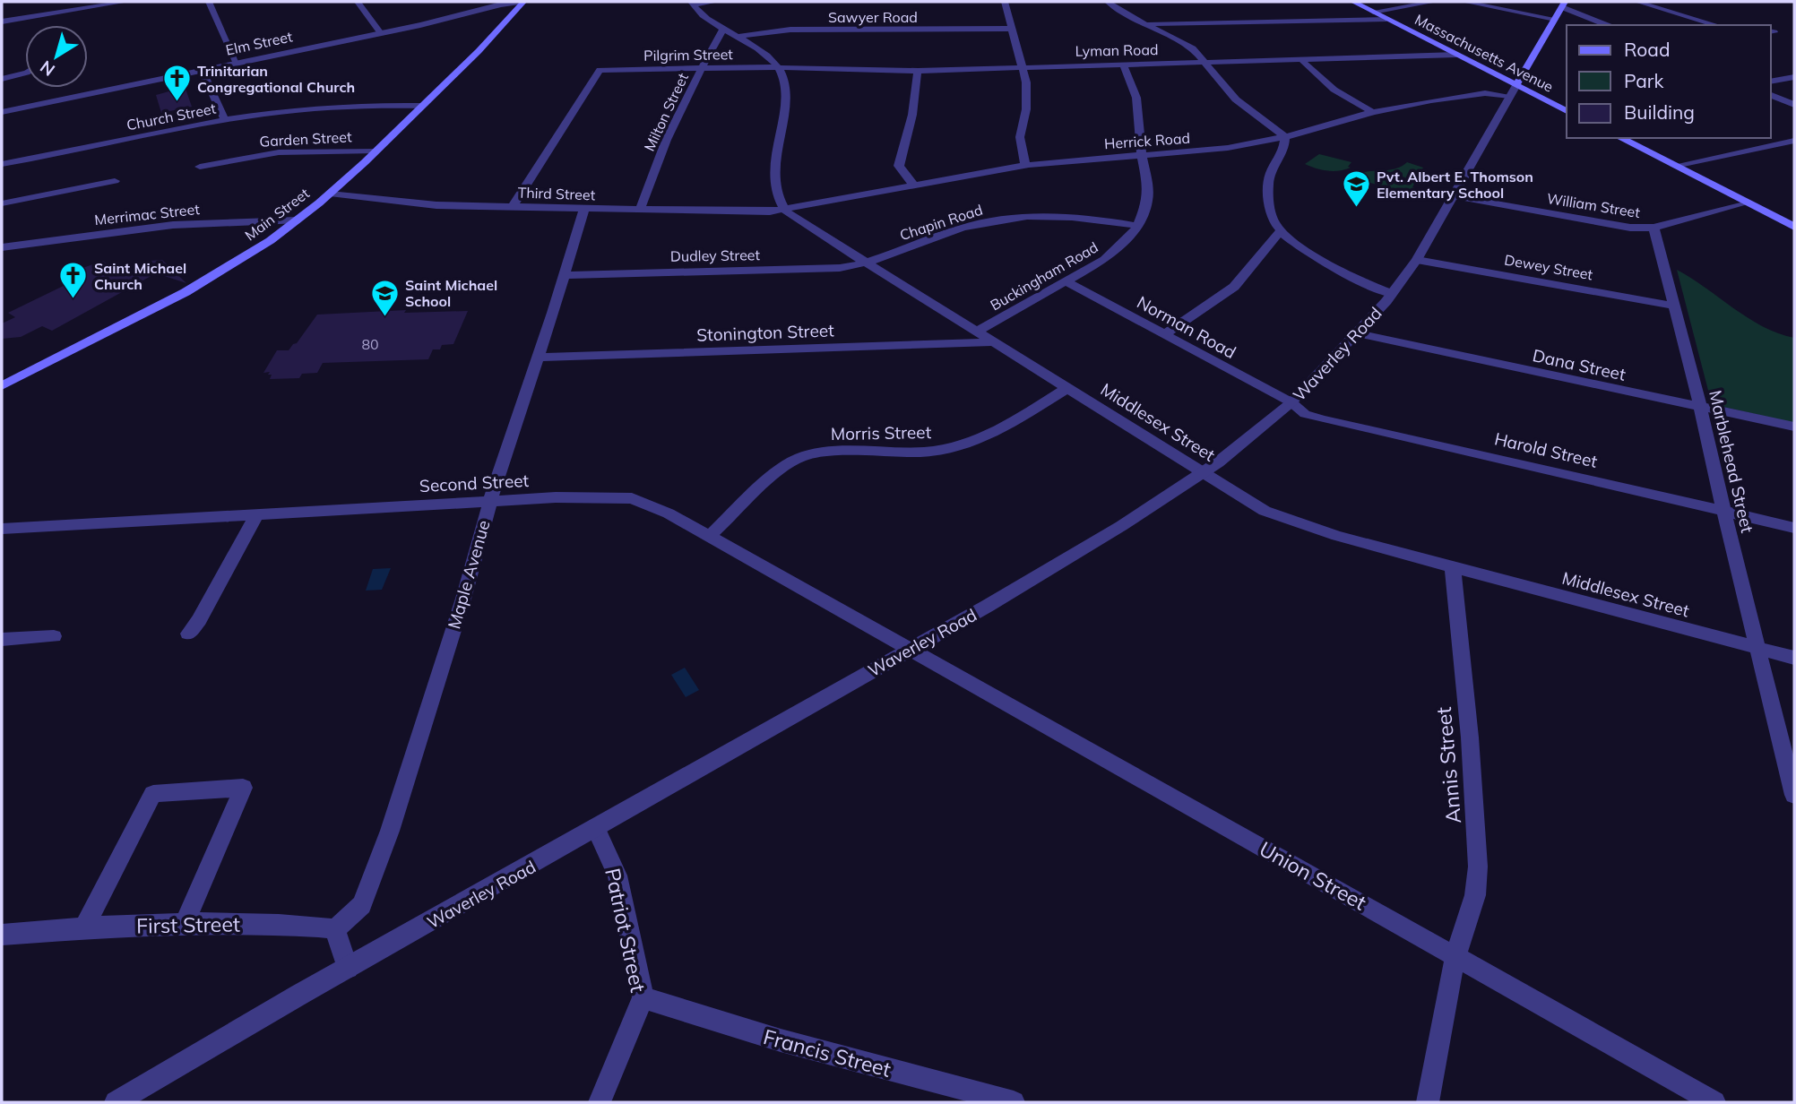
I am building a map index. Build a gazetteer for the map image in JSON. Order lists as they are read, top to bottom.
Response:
{
  "streets": {
    "main road": ["Massachusetts Avenue", "Main Street", "Waverley Road"],
    "street": [
      "Sawyer Road",
      "Elm Street",
      "Lyman Road",
      "Pilgrim Street",
      "Milton Street",
      "Church Street",
      "Garden Street",
      "Herrick Road",
      "Third Street",
      "William Street",
      "Merrimac Street",
      "Chapin Road",
      "Dudley Street",
      "Dewey Street",
      "Buckingham Road",
      "Norman Road",
      "Stonington Street",
      "Dana Street",
      "Middlesex Street",
      "Morris Street",
      "Harold Street",
      "Marblehead Street",
      "Second Street",
      "Maple Avenue",
      "Annis Street",
      "Union Street",
      "First Street",
      "Patriot Street",
      "Francis Street"
    ]
  },
  "crossings": [
    ["Elm Street", "Main Street"],
    ["Lyman Road", "Massachusetts Avenue"],
    ["Lyman Road", "Pilgrim Street"],
    ["Lyman Road", "Buckingham Road"],
    ["Massachusetts Avenue", "Herrick Road"],
    ["Massachusetts Avenue", "Waverley Road"],
    ["Pilgrim Street", "Milton Street"],
    ["Pilgrim Street", "Third Street"],
    ["Milton Street", "Third Street"],
    ["Church Street", "Main Street"],
    ["Garden Street", "Main Street"],
    ["Herrick Road", "Third Street"],
    ["Herrick Road", "Buckingham Road"],
    ["Herrick Road", "Waverley Road"],
    ["Herrick Road", "Middlesex Street"],
    ["Third Street", "Main Street"],
    ["Third Street", "Middlesex Street"],
    ["Third Street", "Maple Avenue"],
    ["William Street", "Waverley Road"],
    ["William Street", "Marblehead Street"],
    ["Merrimac Street", "Main Street"],
    ["Chapin Road", "Dudley Street"],
    ["Chapin Road", "Buckingham Road"],
    ["Chapin Road", "Middlesex Street"],
    ["Dudley Street", "Middlesex Street"],
    ["Dudley Street", "Maple Avenue"],
    ["Dewey Street", "Waverley Road"],
    ["Dewey Street", "Marblehead Street"],
    ["Buckingham Road", "Norman Road"],
    ["Buckingham Road", "Middlesex Street"],
    ["Norman Road", "Waverley Road"],
    ["Norman Road", "Harold Street"],
    ["Stonington Street", "Middlesex Street"],
    ["Stonington Street", "Maple Avenue"],
    ["Waverley Road", "Dana Street"],
    ["Waverley Road", "Middlesex Street"],
    ["Waverley Road", "Harold Street"],
    ["Waverley Road", "Second Street"],
    ["Waverley Road", "Union Street"],
    ["Waverley Road", "Patriot Street"],
    ["Dana Street", "Marblehead Street"],
    ["Middlesex Street", "Morris Street"],
    ["Middlesex Street", "Marblehead Street"],
    ["Middlesex Street", "Annis Street"],
    ["Morris Street", "Second Street"],
    ["Harold Street", "Marblehead Street"],
    ["Second Street", "Maple Avenue"],
    ["Second Street", "Union Street"],
    ["Maple Avenue", "First Street"],
    ["Annis Street", "Union Street"],
    ["Patriot Street", "Francis Street"]
  ],
  "places": {
    "church": ["Trinitarian Congregational Church", "Saint Michael Church"],
    "school or university": ["Pvt. Albert E. Thomson Elementary School", "Saint Michael School"]
  },
  "house_numbers": ["80"],
  "legend": ["Road", "Park", "Building"],
  "north": "bottom left"
}
